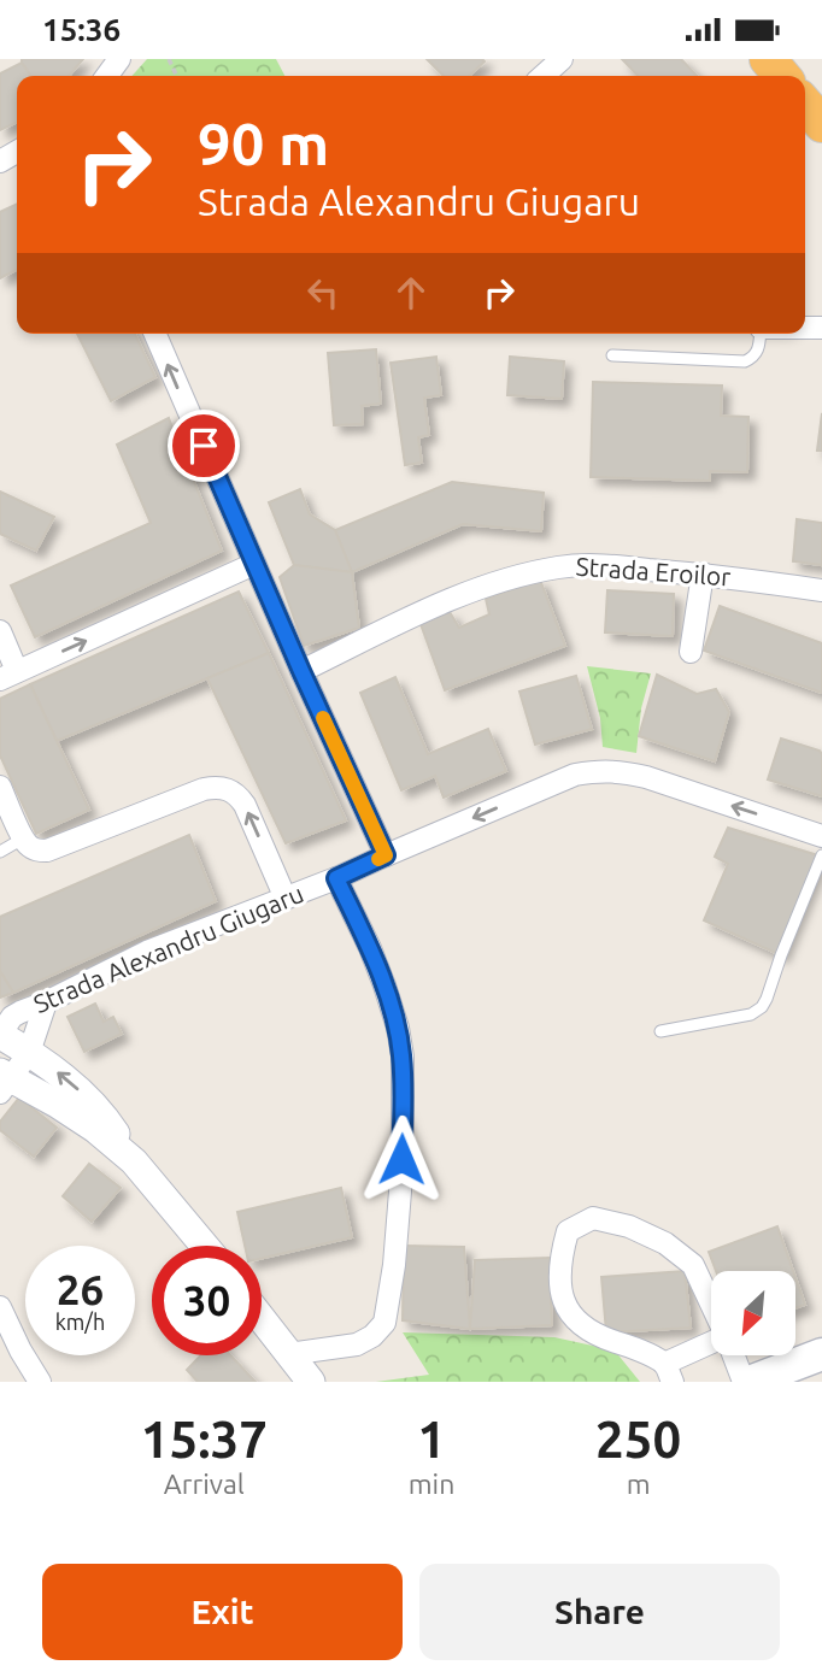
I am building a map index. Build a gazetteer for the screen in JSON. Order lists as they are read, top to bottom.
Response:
{
  "streets": {
    "street": ["Strada Eroilor", "Strada Alexandru Giugaru"]
  },
  "one_way": ["Strada Alexandru Giugaru"],
  "north": "bottom left",
  "page": {
    "status": "15:36",
    "turn": ["90 m", "Strada Alexandru Giugaru"],
    "speed": "26 km/h",
    "limit": "30",
    "eta": [
      "15:37",
      "Arrival",
      "1",
      "min",
      "250",
      "m"
    ],
    "buttons": ["Exit", "Share"]
  }
}
